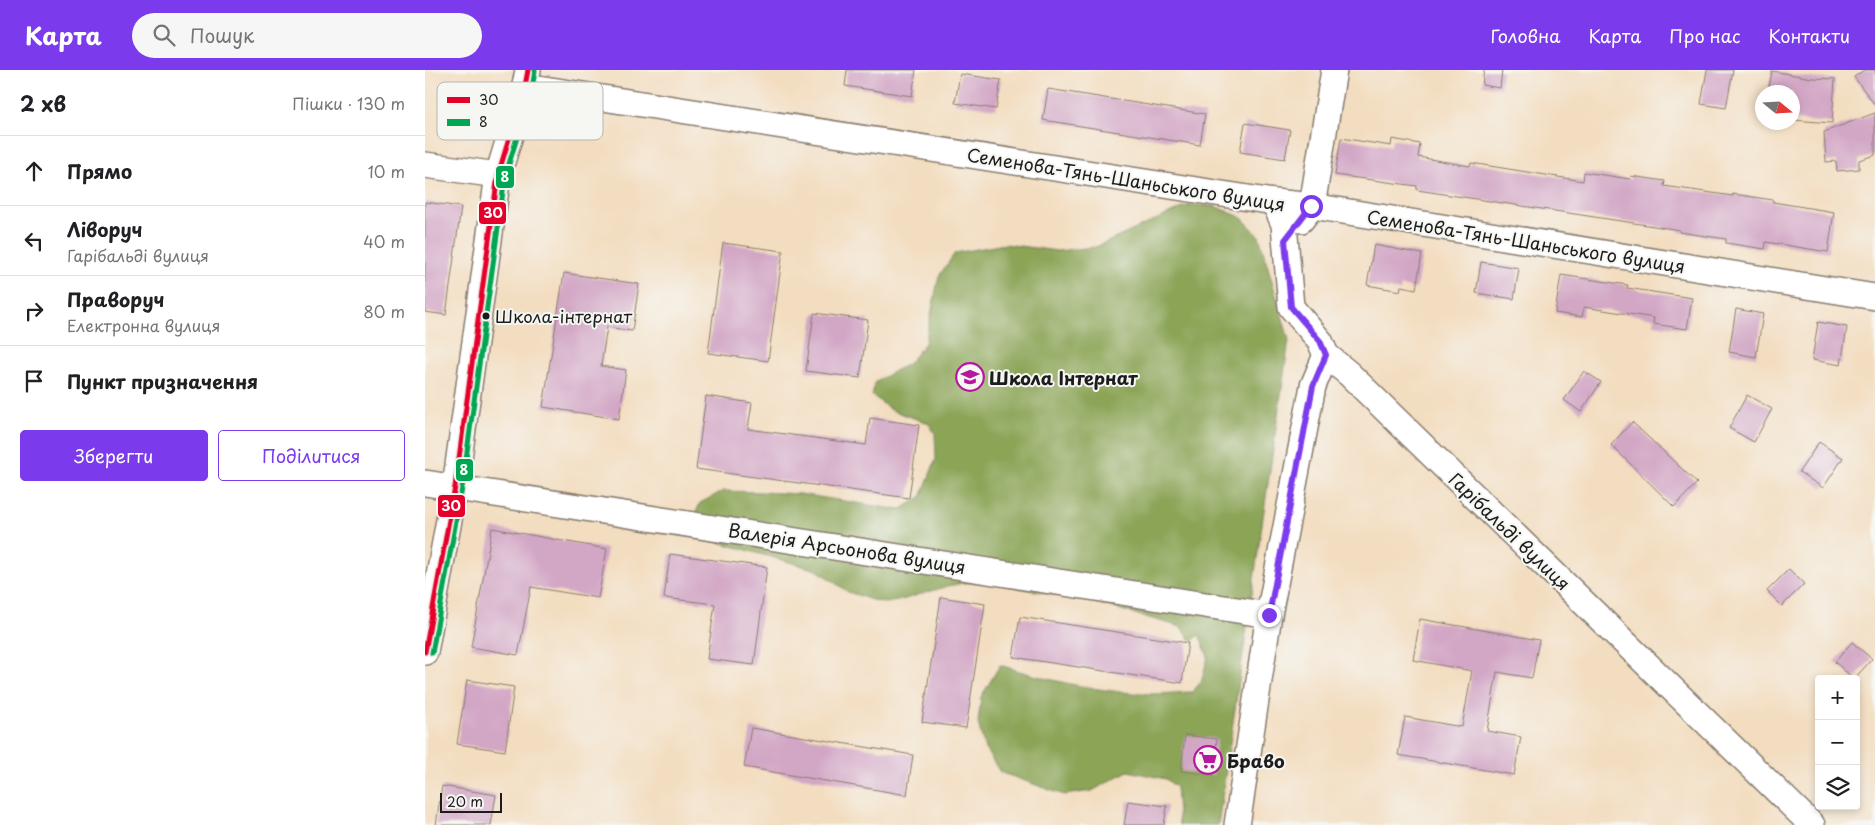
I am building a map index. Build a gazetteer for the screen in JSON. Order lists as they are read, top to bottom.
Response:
{
  "streets": {
    "street": ["Семенова-Тянь-Шаньського вулиця", "Гарібальді вулиця", "Валерія Арсьонова вулиця"]
  },
  "crossings": [
    ["Семенова-Тянь-Шаньського вулиця", "Гарібальді вулиця"]
  ],
  "places": {
    "other": ["Школа-інтернат"],
    "school or university": ["Школа Інтернат"],
    "supermarket": ["Браво"]
  },
  "lines": ["transit line 30", "transit line 8"],
  "legend": ["30", "8"],
  "scale_bar": "20 m",
  "north": "right",
  "page": {
    "header": "Карта",
    "search": "Пошук",
    "nav": [
      "Головна",
      "Карта",
      "Про нас",
      "Контакти"
    ],
    "heading": ["2 хв", "Пішки · 130 m"],
    "list": [
      ["Прямо", "10 m"],
      ["Ліворуч", "Гарібальді вулиця", "40 m"],
      ["Праворуч", "Електронна вулиця", "80 m"],
      "Пункт призначення"
    ],
    "buttons": ["Зберегти", "Поділитися"],
    "map_buttons": ["+", "−"],
    "scale": "20 m"
  }
}
